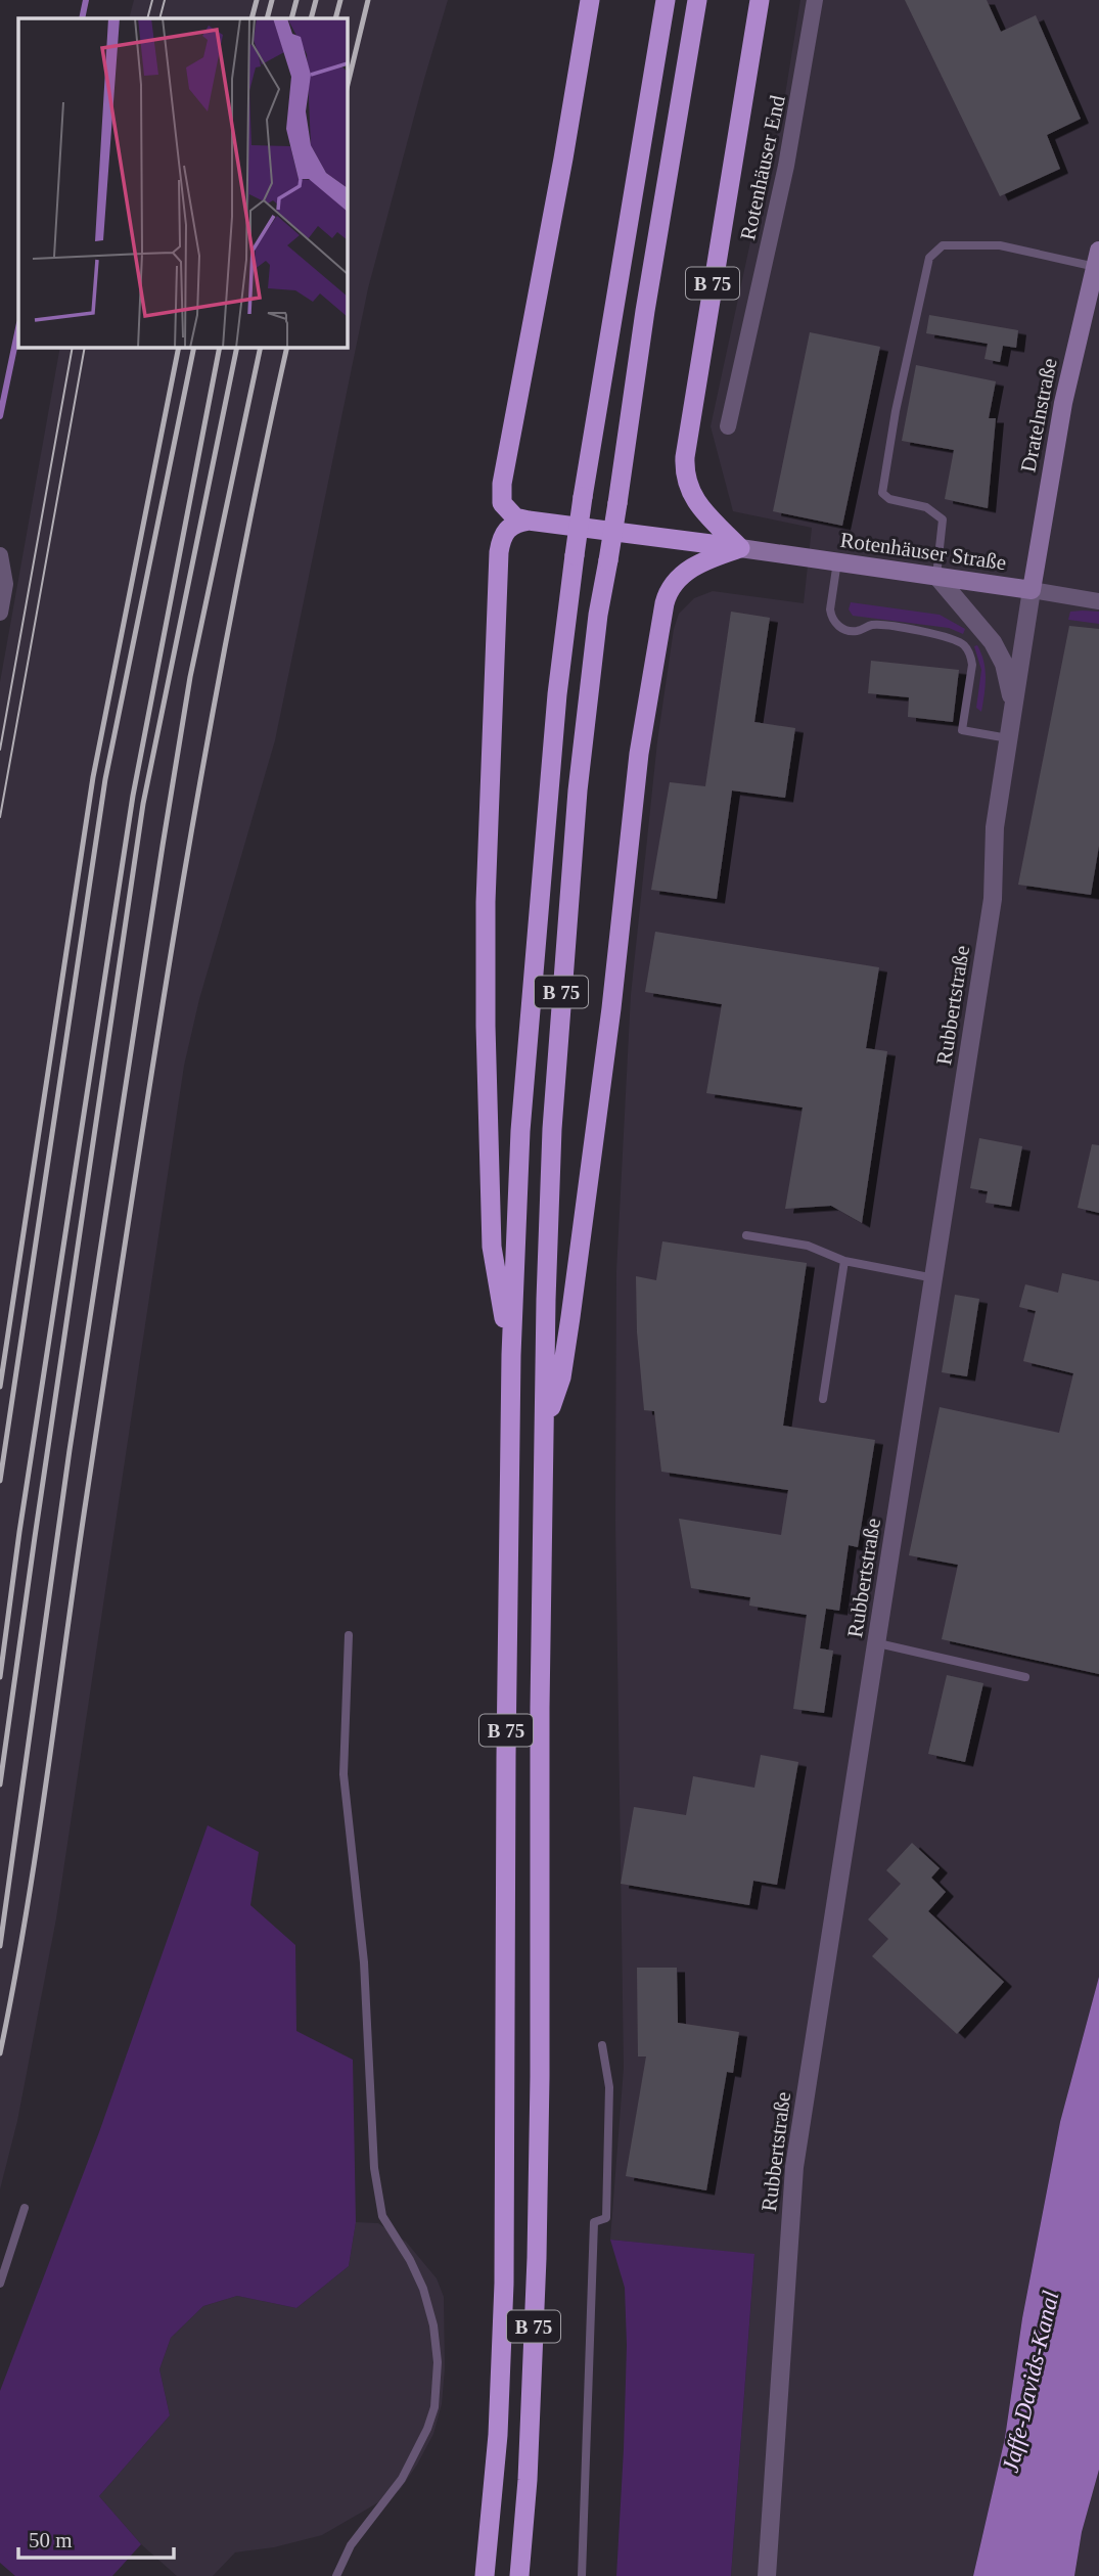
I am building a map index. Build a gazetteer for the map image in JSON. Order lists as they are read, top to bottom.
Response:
{
  "streets": {
    "highway": ["B 75"],
    "main road": ["Dratelnstraße", "Rotenhäuser Straße"],
    "street": ["Rotenhäuser End", "Rubbertstraße"]
  },
  "crossings": [
    ["B 75", "Rotenhäuser Straße"],
    ["Dratelnstraße", "Rotenhäuser Straße"],
    ["Dratelnstraße", "Rubbertstraße"],
    ["Rotenhäuser Straße", "Rubbertstraße"]
  ],
  "water": ["Jaffe-Davids-Kanal"],
  "scale_bar": "50 m"
}
